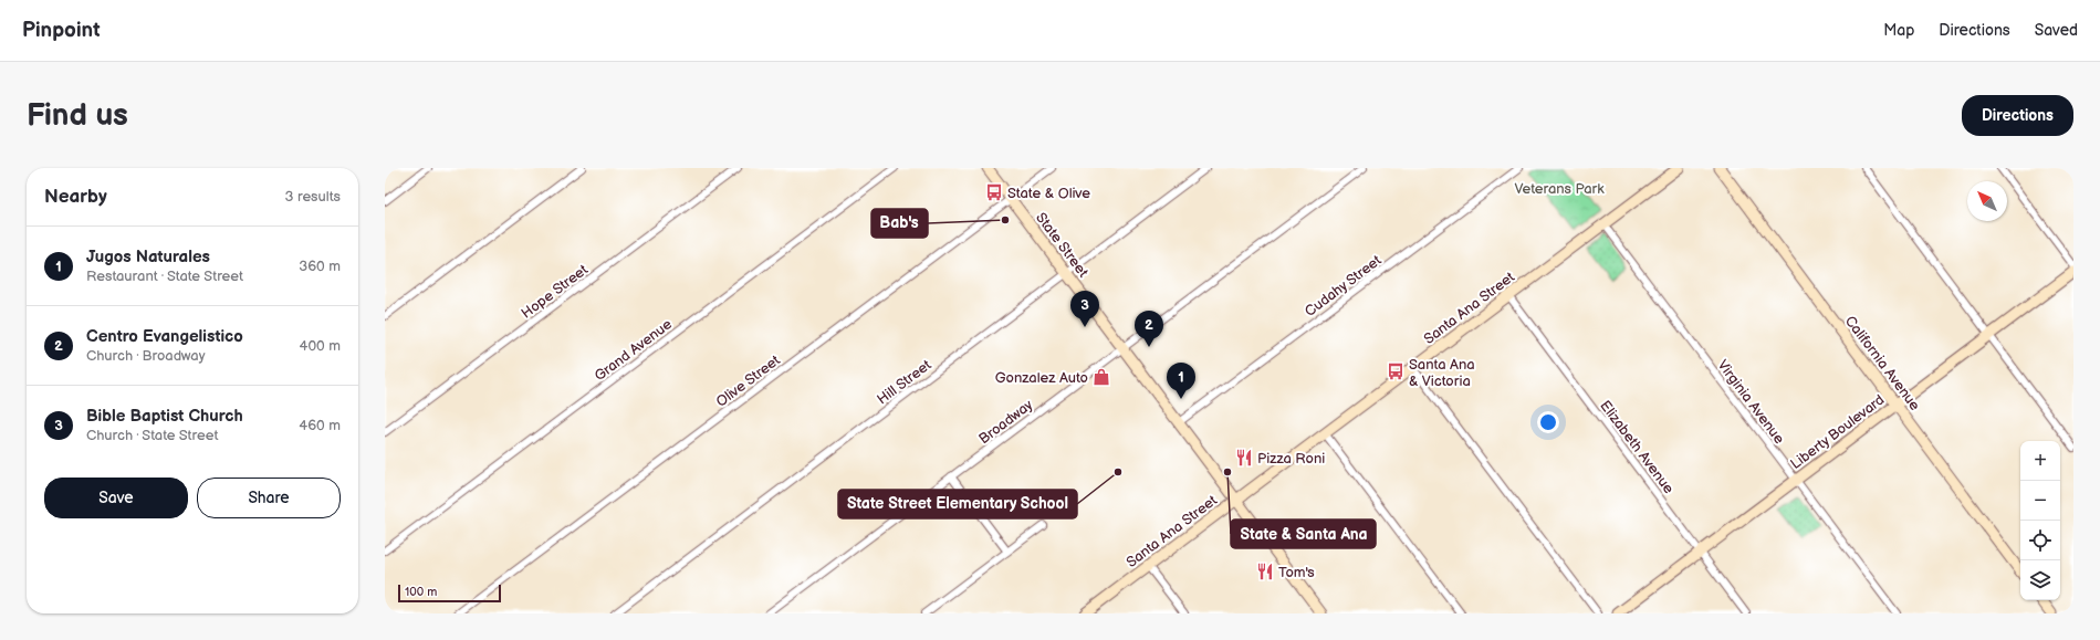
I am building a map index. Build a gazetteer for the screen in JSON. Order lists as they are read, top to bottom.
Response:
{
  "streets": {
    "street": [
      "State Street",
      "Cudahy Street",
      "Hope Street",
      "Santa Ana Street",
      "Grand Avenue",
      "California Avenue",
      "Olive Street",
      "Hill Street",
      "Virginia Avenue",
      "Broadway",
      "Liberty Boulevard",
      "Elizabeth Avenue"
    ]
  },
  "crossings": [
    ["State Street", "Cudahy Street"],
    ["State Street", "Santa Ana Street"],
    ["State Street", "Olive Street"],
    ["State Street", "Hill Street"],
    ["State Street", "Broadway"],
    ["Santa Ana Street", "Virginia Avenue"],
    ["Santa Ana Street", "Elizabeth Avenue"],
    ["California Avenue", "Liberty Boulevard"],
    ["Virginia Avenue", "Liberty Boulevard"],
    ["Liberty Boulevard", "Elizabeth Avenue"]
  ],
  "parks": ["Veterans Park"],
  "places": {
    "bus stop": ["State & Olive", "Santa Ana & Victoria"],
    "other": ["Bab's", "State Street Elementary School", "State & Santa Ana"],
    "shop": ["Gonzalez Auto"],
    "restaurant": ["Pizza Roni", "Tom's"]
  },
  "scale_bar": "100 m",
  "north": "top left",
  "page": {
    "header": "Pinpoint",
    "nav": ["Map", "Directions", "Saved"],
    "buttons": [
      "Directions",
      ["Save", "Share"]
    ],
    "title": "Find us",
    "heading": ["Nearby", "3 results"],
    "list": [
      {
        "mark": "1",
        "name": "Jugos Naturales",
        "note": "Restaurant · State Street",
        "value": "360 m"
      },
      {
        "mark": "2",
        "name": "Centro Evangelistico",
        "note": "Church · Broadway",
        "value": "400 m"
      },
      {
        "mark": "3",
        "name": "Bible Baptist Church",
        "note": "Church · State Street",
        "value": "460 m"
      }
    ],
    "pins": ["3", "2", "1"],
    "map_buttons": ["+", "−"],
    "scale": "100 m"
  }
}
